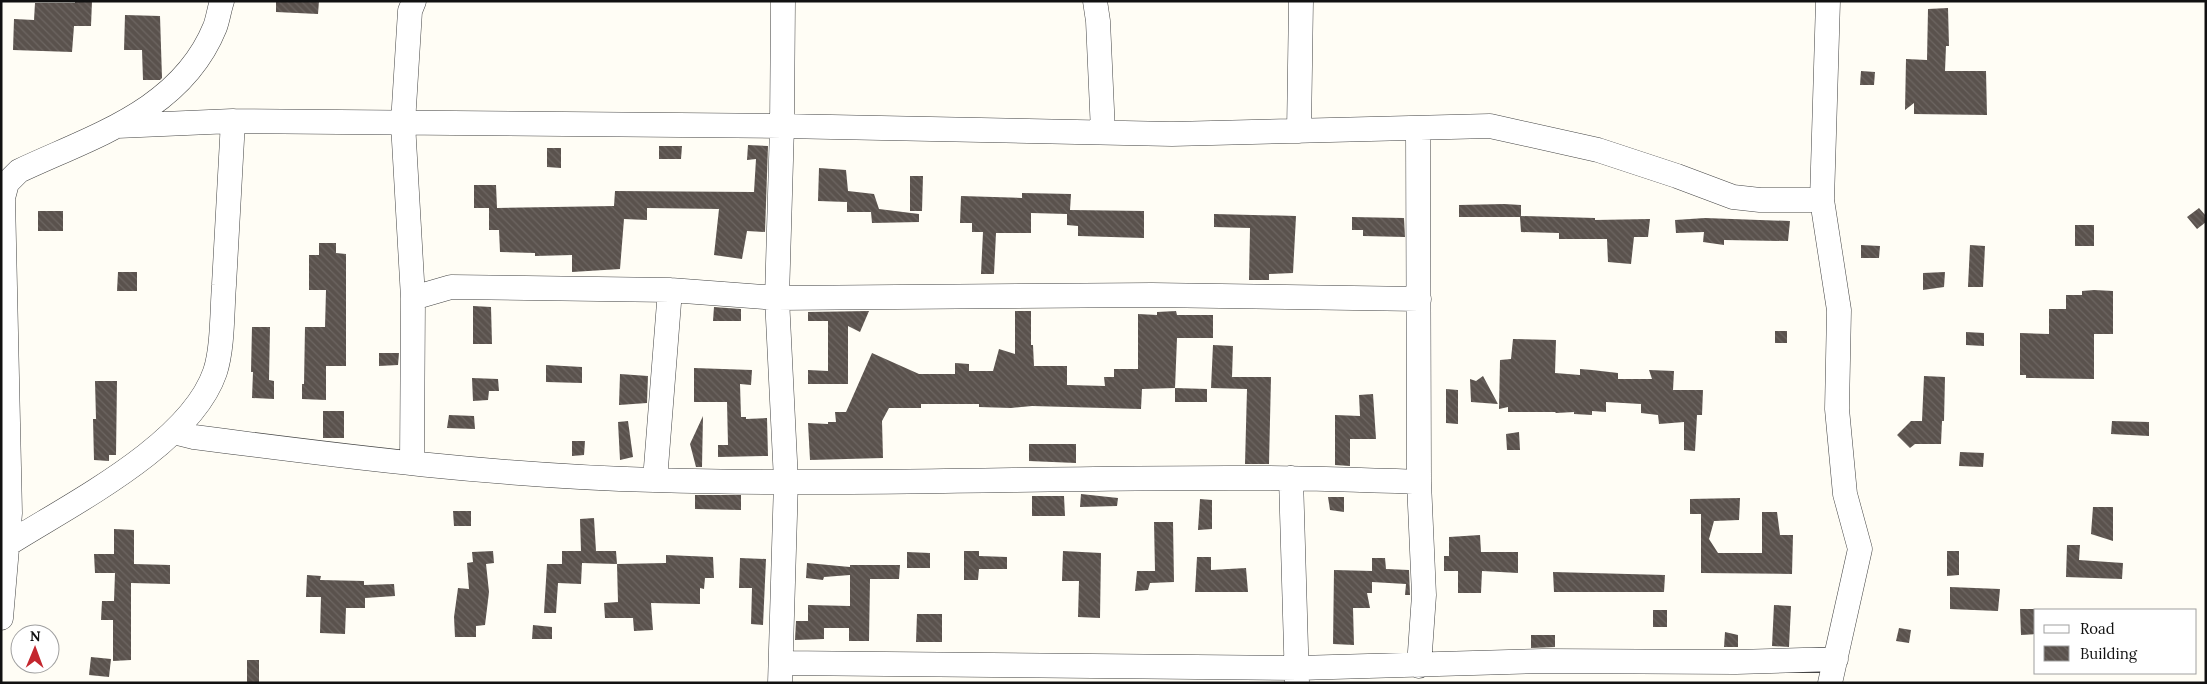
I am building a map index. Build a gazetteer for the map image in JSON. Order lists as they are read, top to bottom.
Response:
{
  "legend": ["Road", "Building"],
  "north": "top"
}
